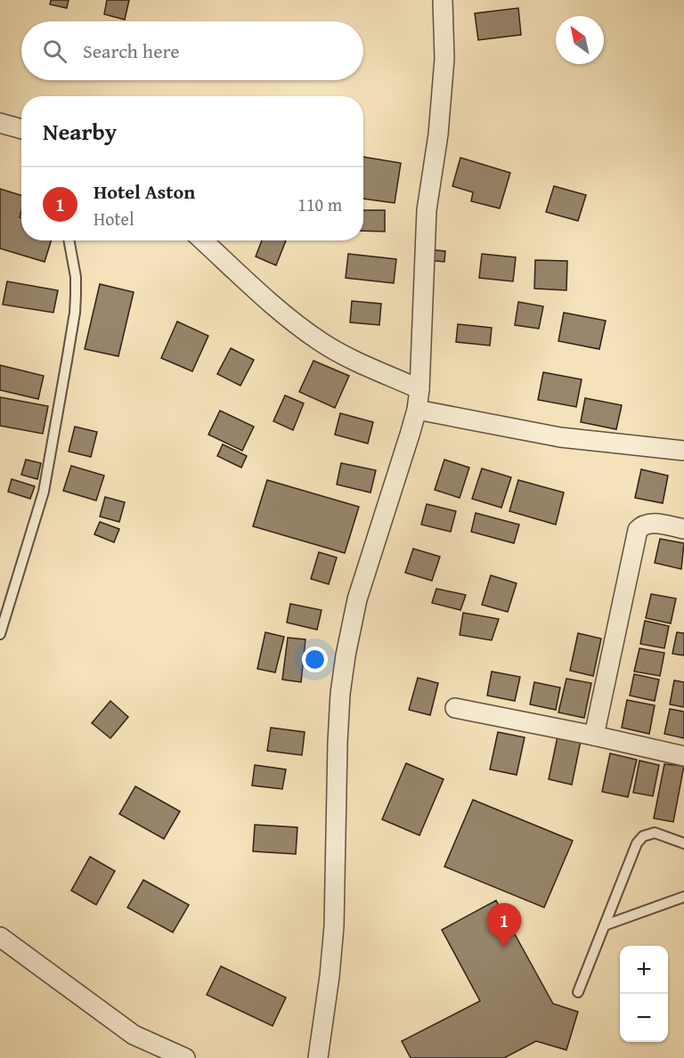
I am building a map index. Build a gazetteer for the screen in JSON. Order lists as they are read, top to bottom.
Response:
{
  "north": "top left",
  "page": {
    "search": "Search here",
    "heading": "Nearby",
    "list": [
      {
        "mark": "1",
        "name": "Hotel Aston",
        "note": "Hotel",
        "value": "110 m"
      }
    ],
    "pins": "1",
    "map_buttons": ["+", "−"]
  }
}
